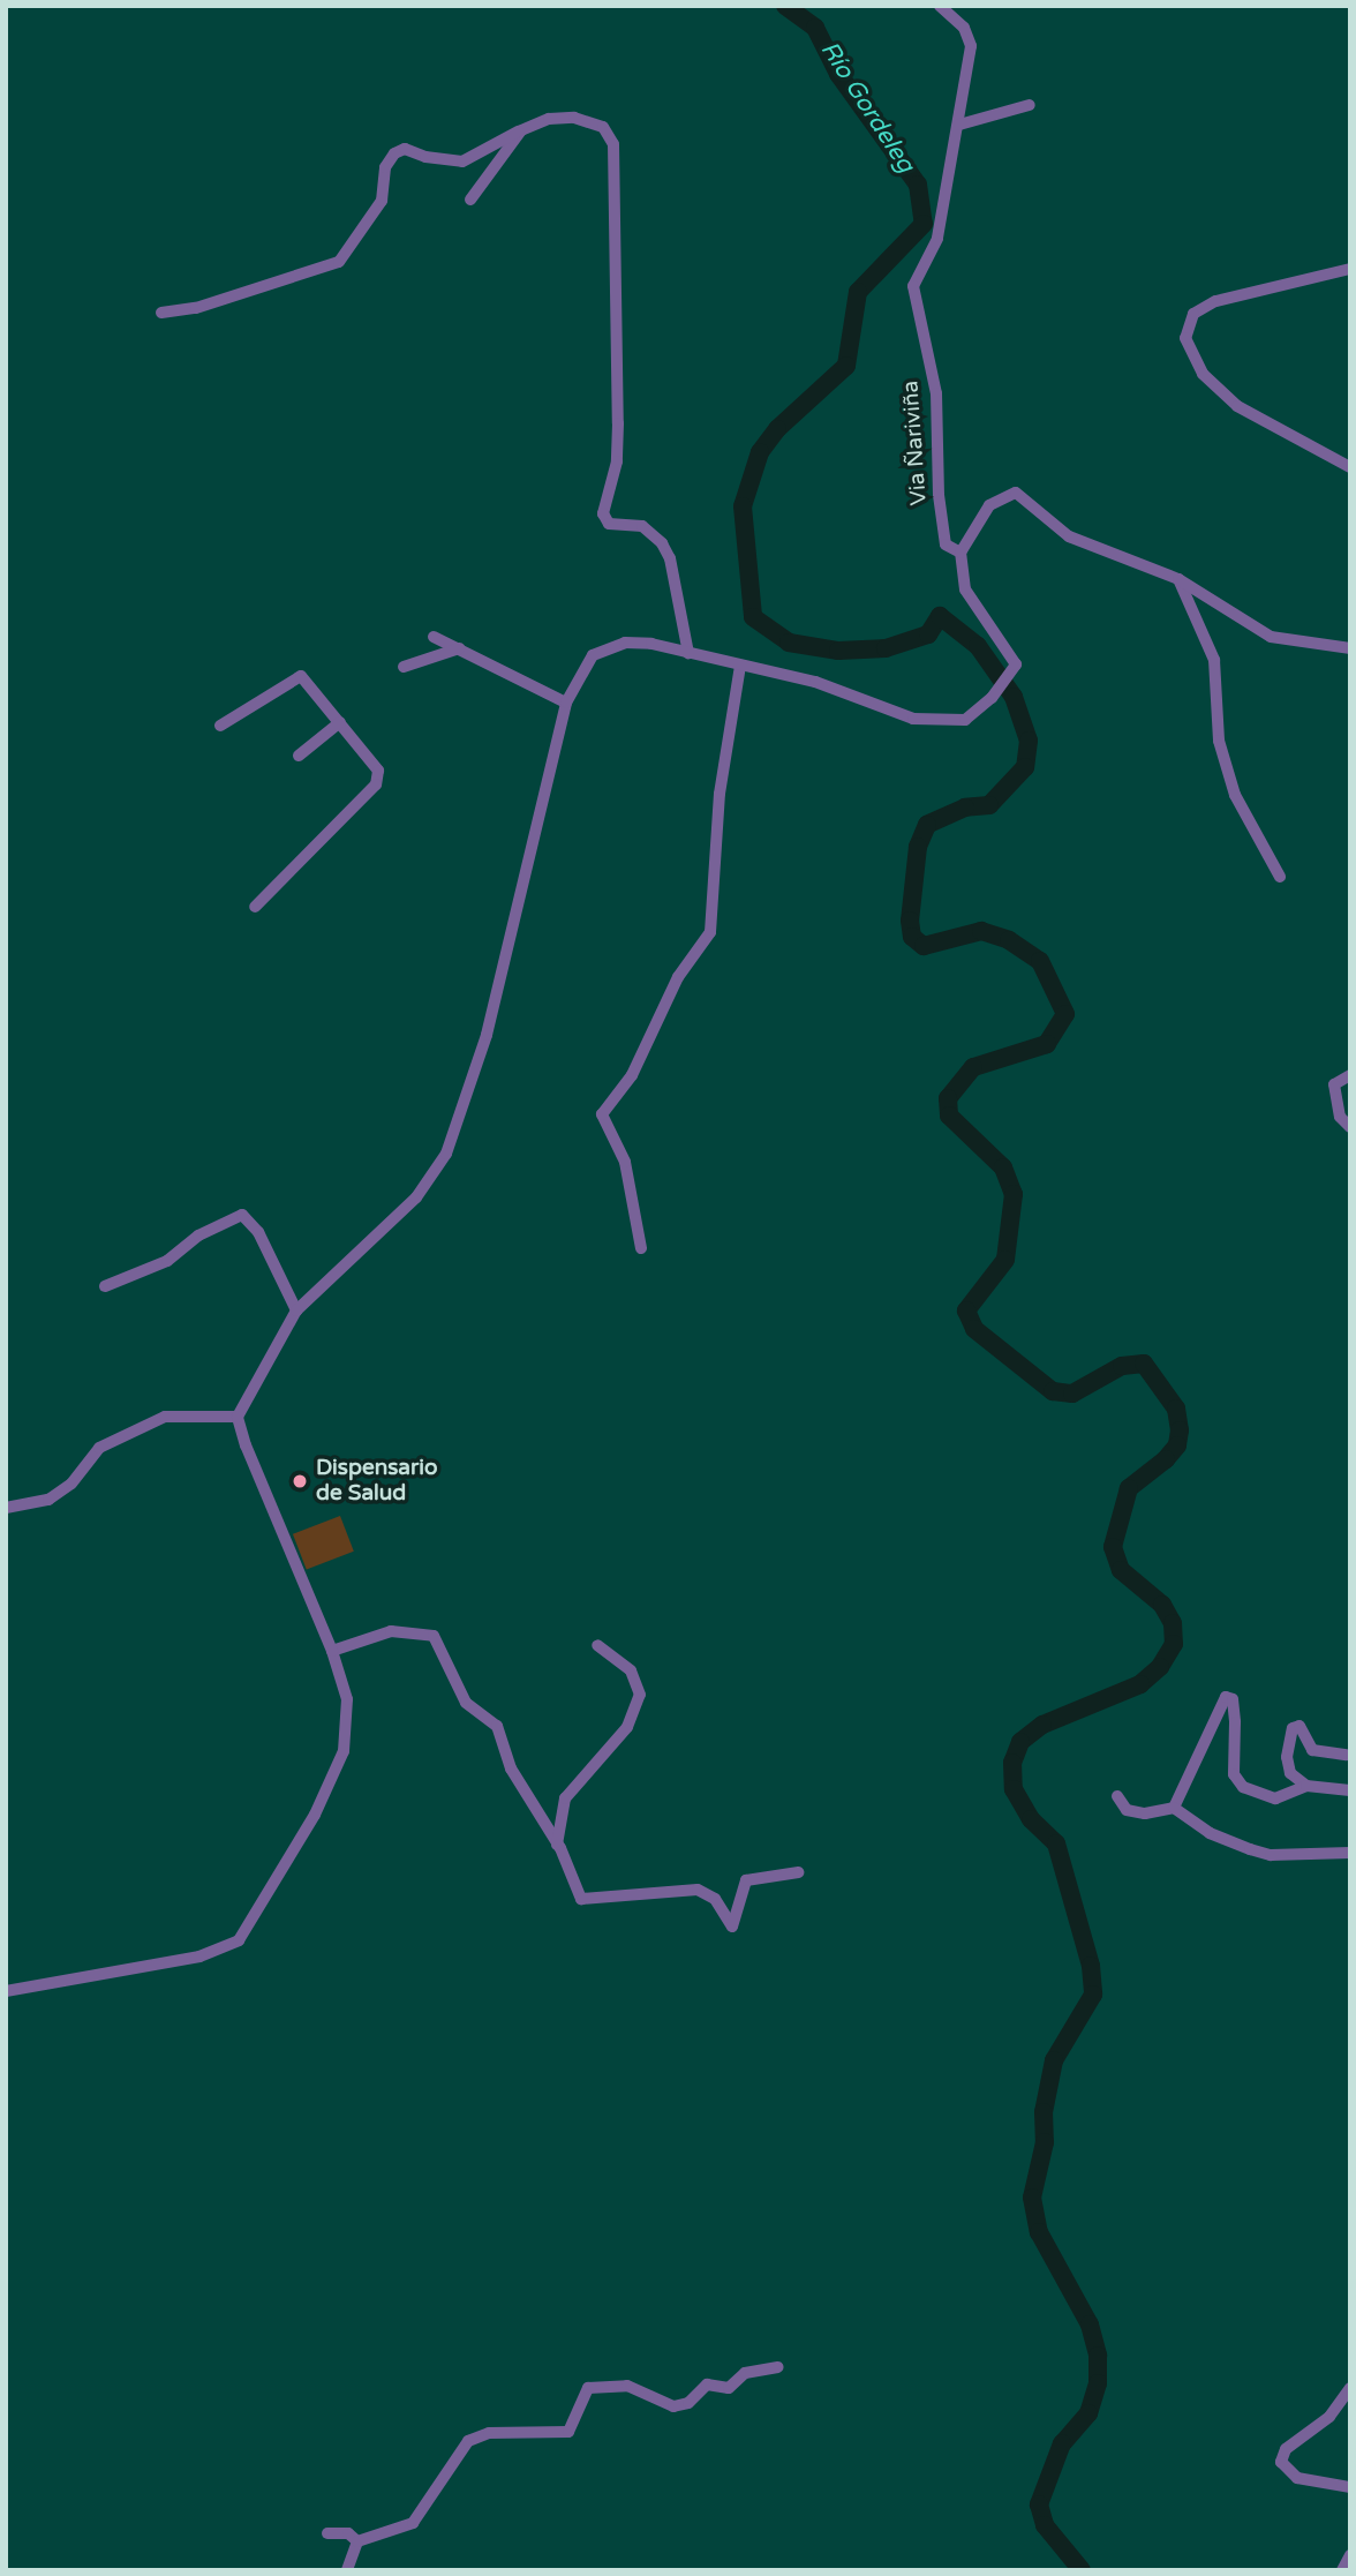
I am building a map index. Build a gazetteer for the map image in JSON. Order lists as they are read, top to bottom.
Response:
{
  "streets": {
    "street": ["Via Ñariviña"]
  },
  "water": ["Río Gordeleg"],
  "places": ["Dispensario de Salud"]
}
